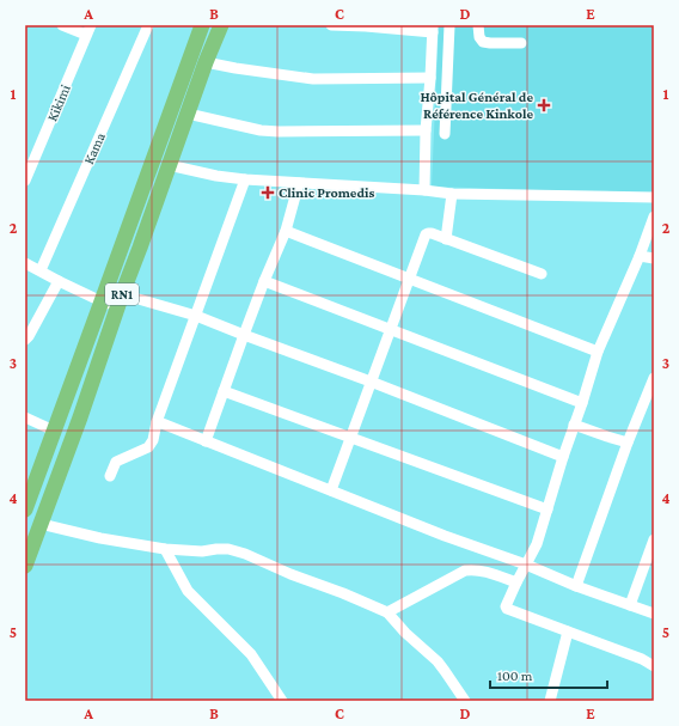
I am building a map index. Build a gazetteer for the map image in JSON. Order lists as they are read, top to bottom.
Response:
{
  "streets": {
    "highway": ["RN1"],
    "street": ["Kikimi", "Kama"]
  },
  "places": {
    "health": ["Hôpital Général de Référence Kinkole", "Clinic Promedis"]
  },
  "scale_bar": "100 m",
  "grid": {
    "columns": [
      "A",
      "B",
      "C",
      "D",
      "E"
    ],
    "rows": [
      "1",
      "2",
      "3",
      "4",
      "5"
    ]
  }
}
